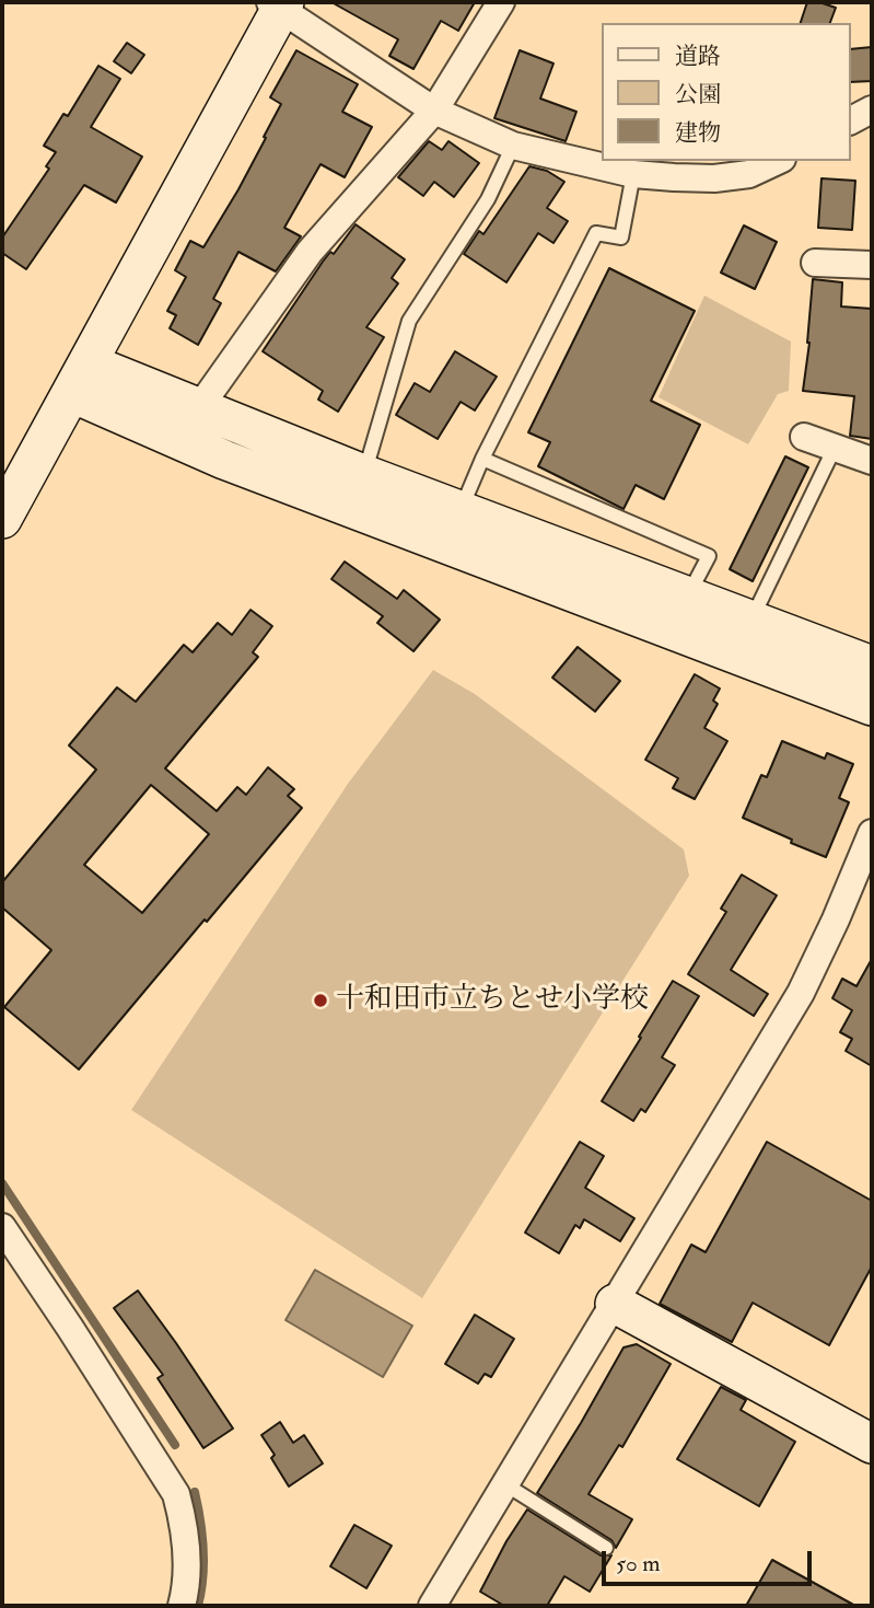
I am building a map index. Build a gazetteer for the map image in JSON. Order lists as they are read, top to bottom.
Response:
{
  "places": ["十和田市立ちとせ小学校"],
  "legend": ["道路", "公園", "建物"],
  "scale_bar": "50 m"
}
